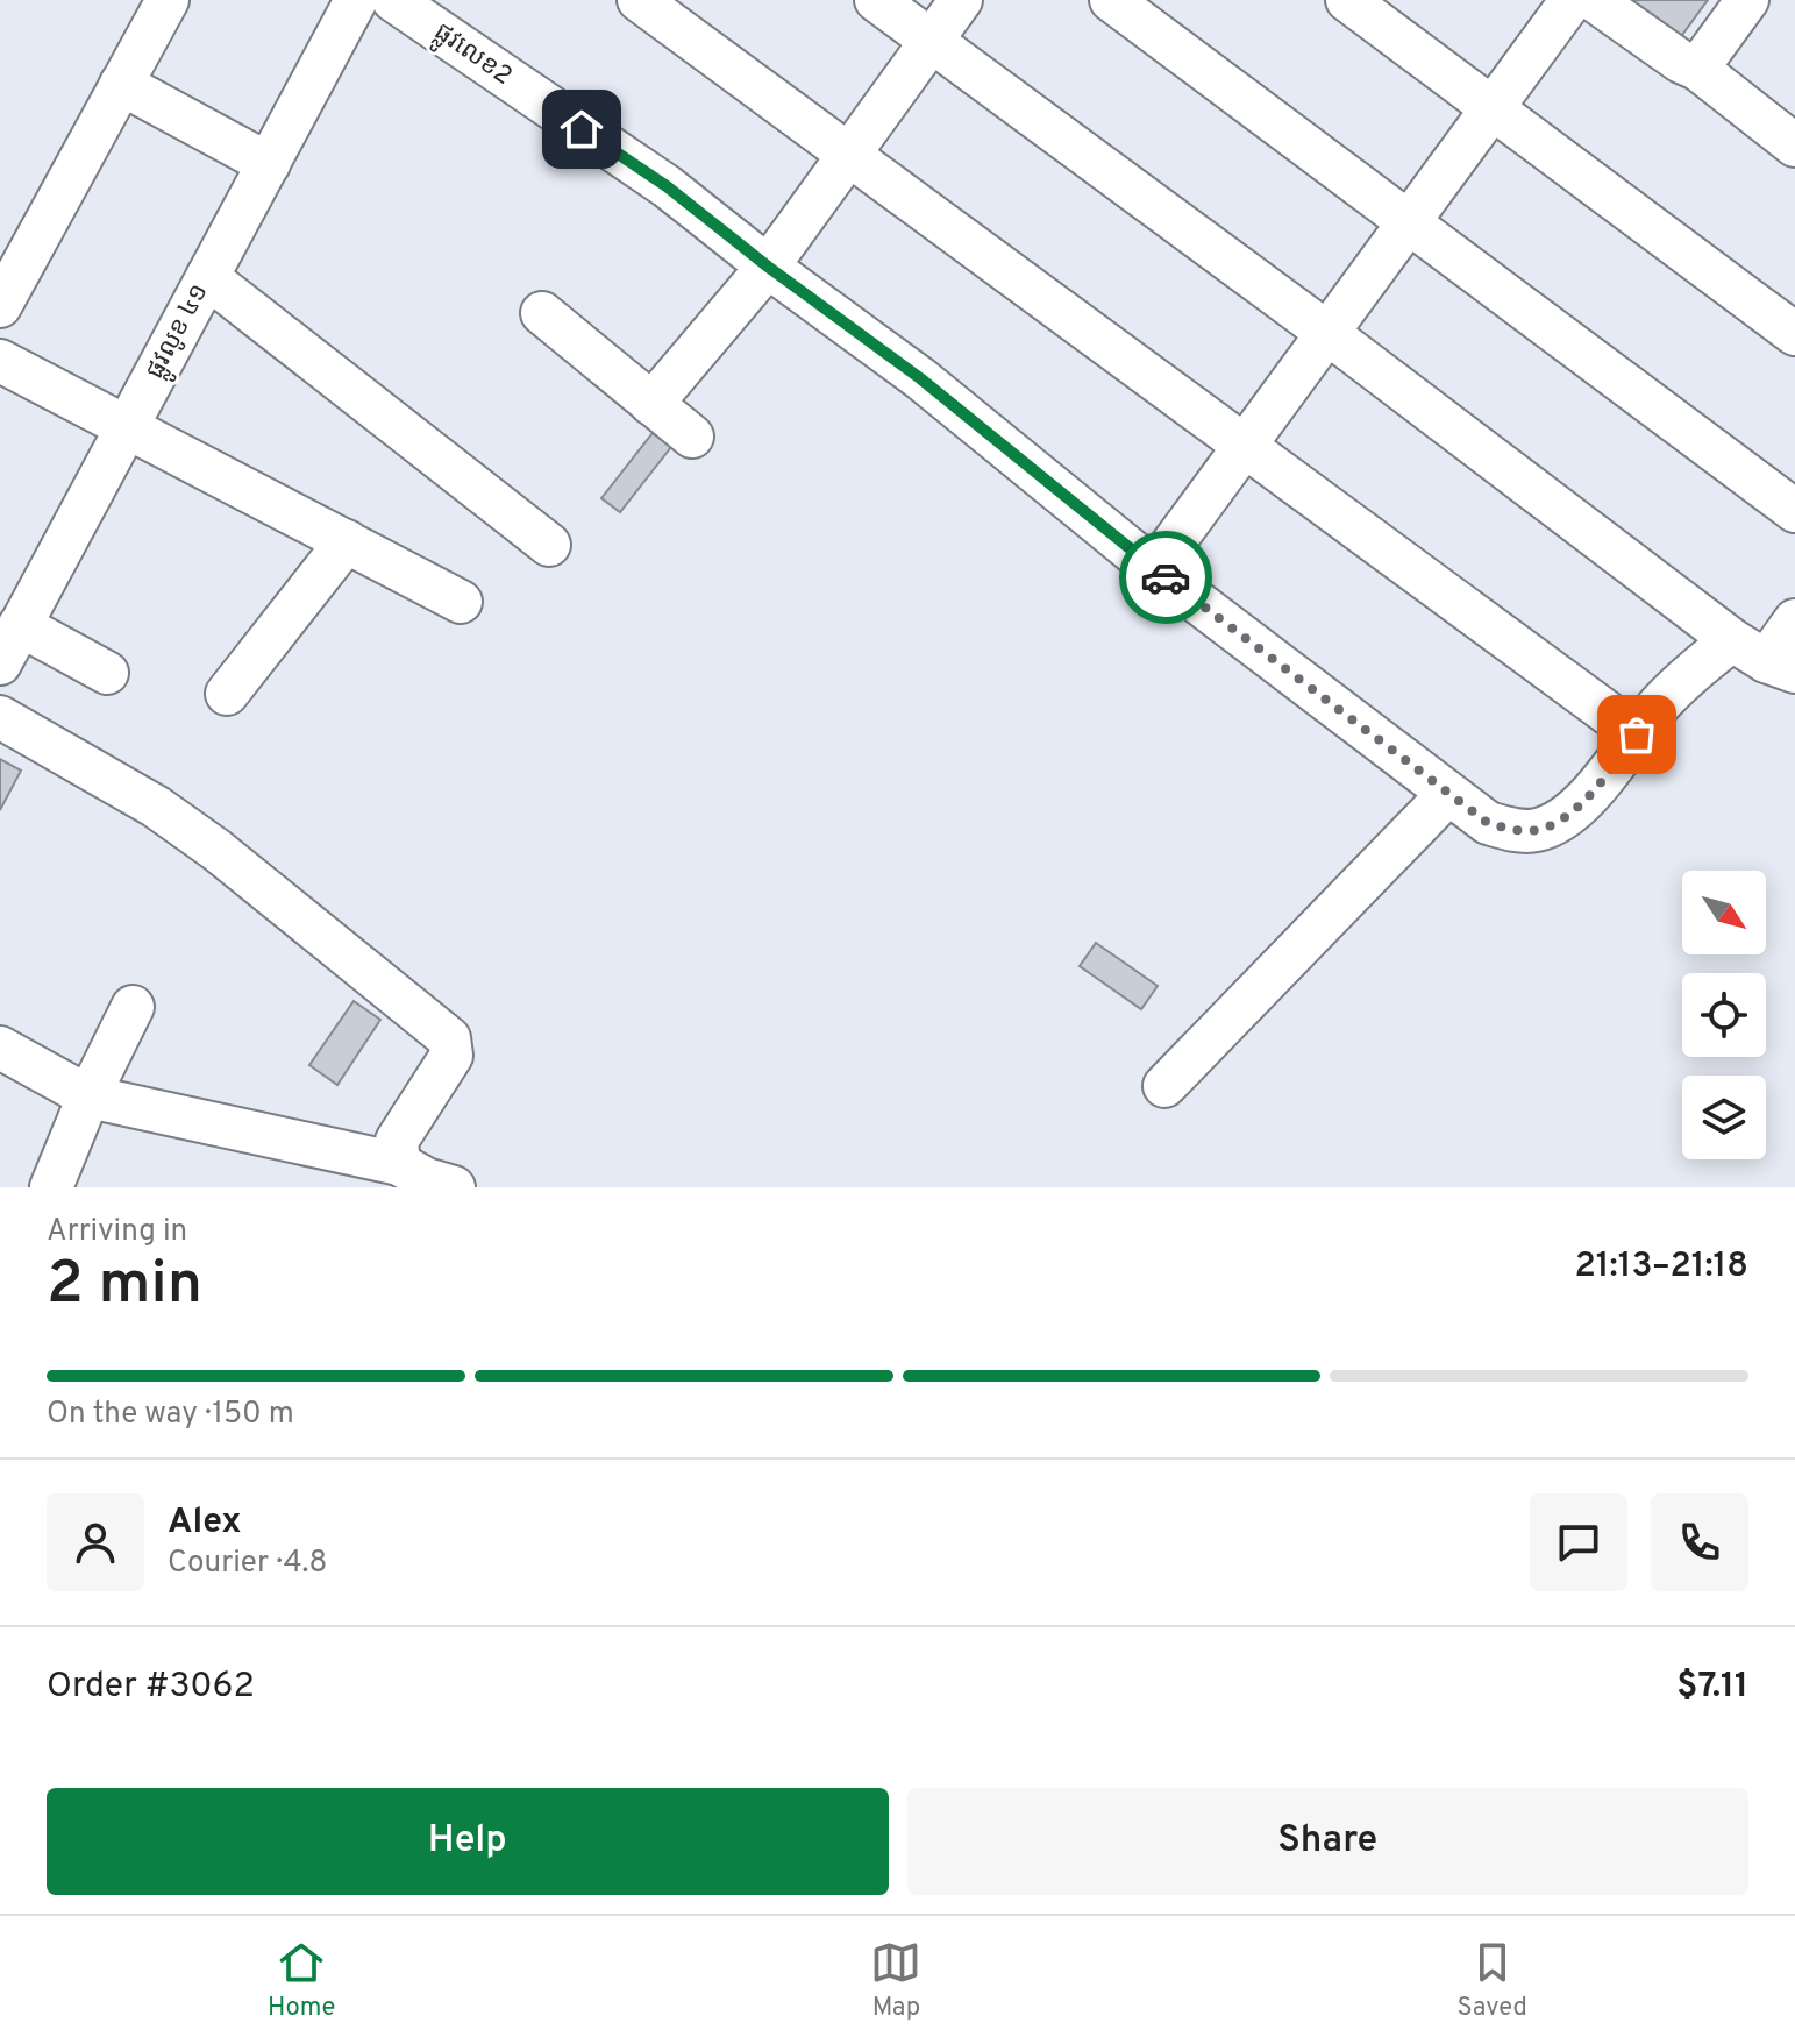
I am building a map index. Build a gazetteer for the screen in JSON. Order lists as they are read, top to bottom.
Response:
{
  "streets": {
    "street": ["ផ្លូវលេខ2", "ផ្លូវលូខ ៤១"]
  },
  "north": "bottom right",
  "page": {
    "heading": ["2 min", "Arriving in", "21:13–21:18"],
    "panel": [
      "Alex",
      "Courier · 4.8",
      "Order #3062",
      "$7.11"
    ],
    "bar": "On the way · 150 m",
    "buttons": ["Help", "Share"],
    "tabs": ["Home", "Map", "Saved"]
  }
}
